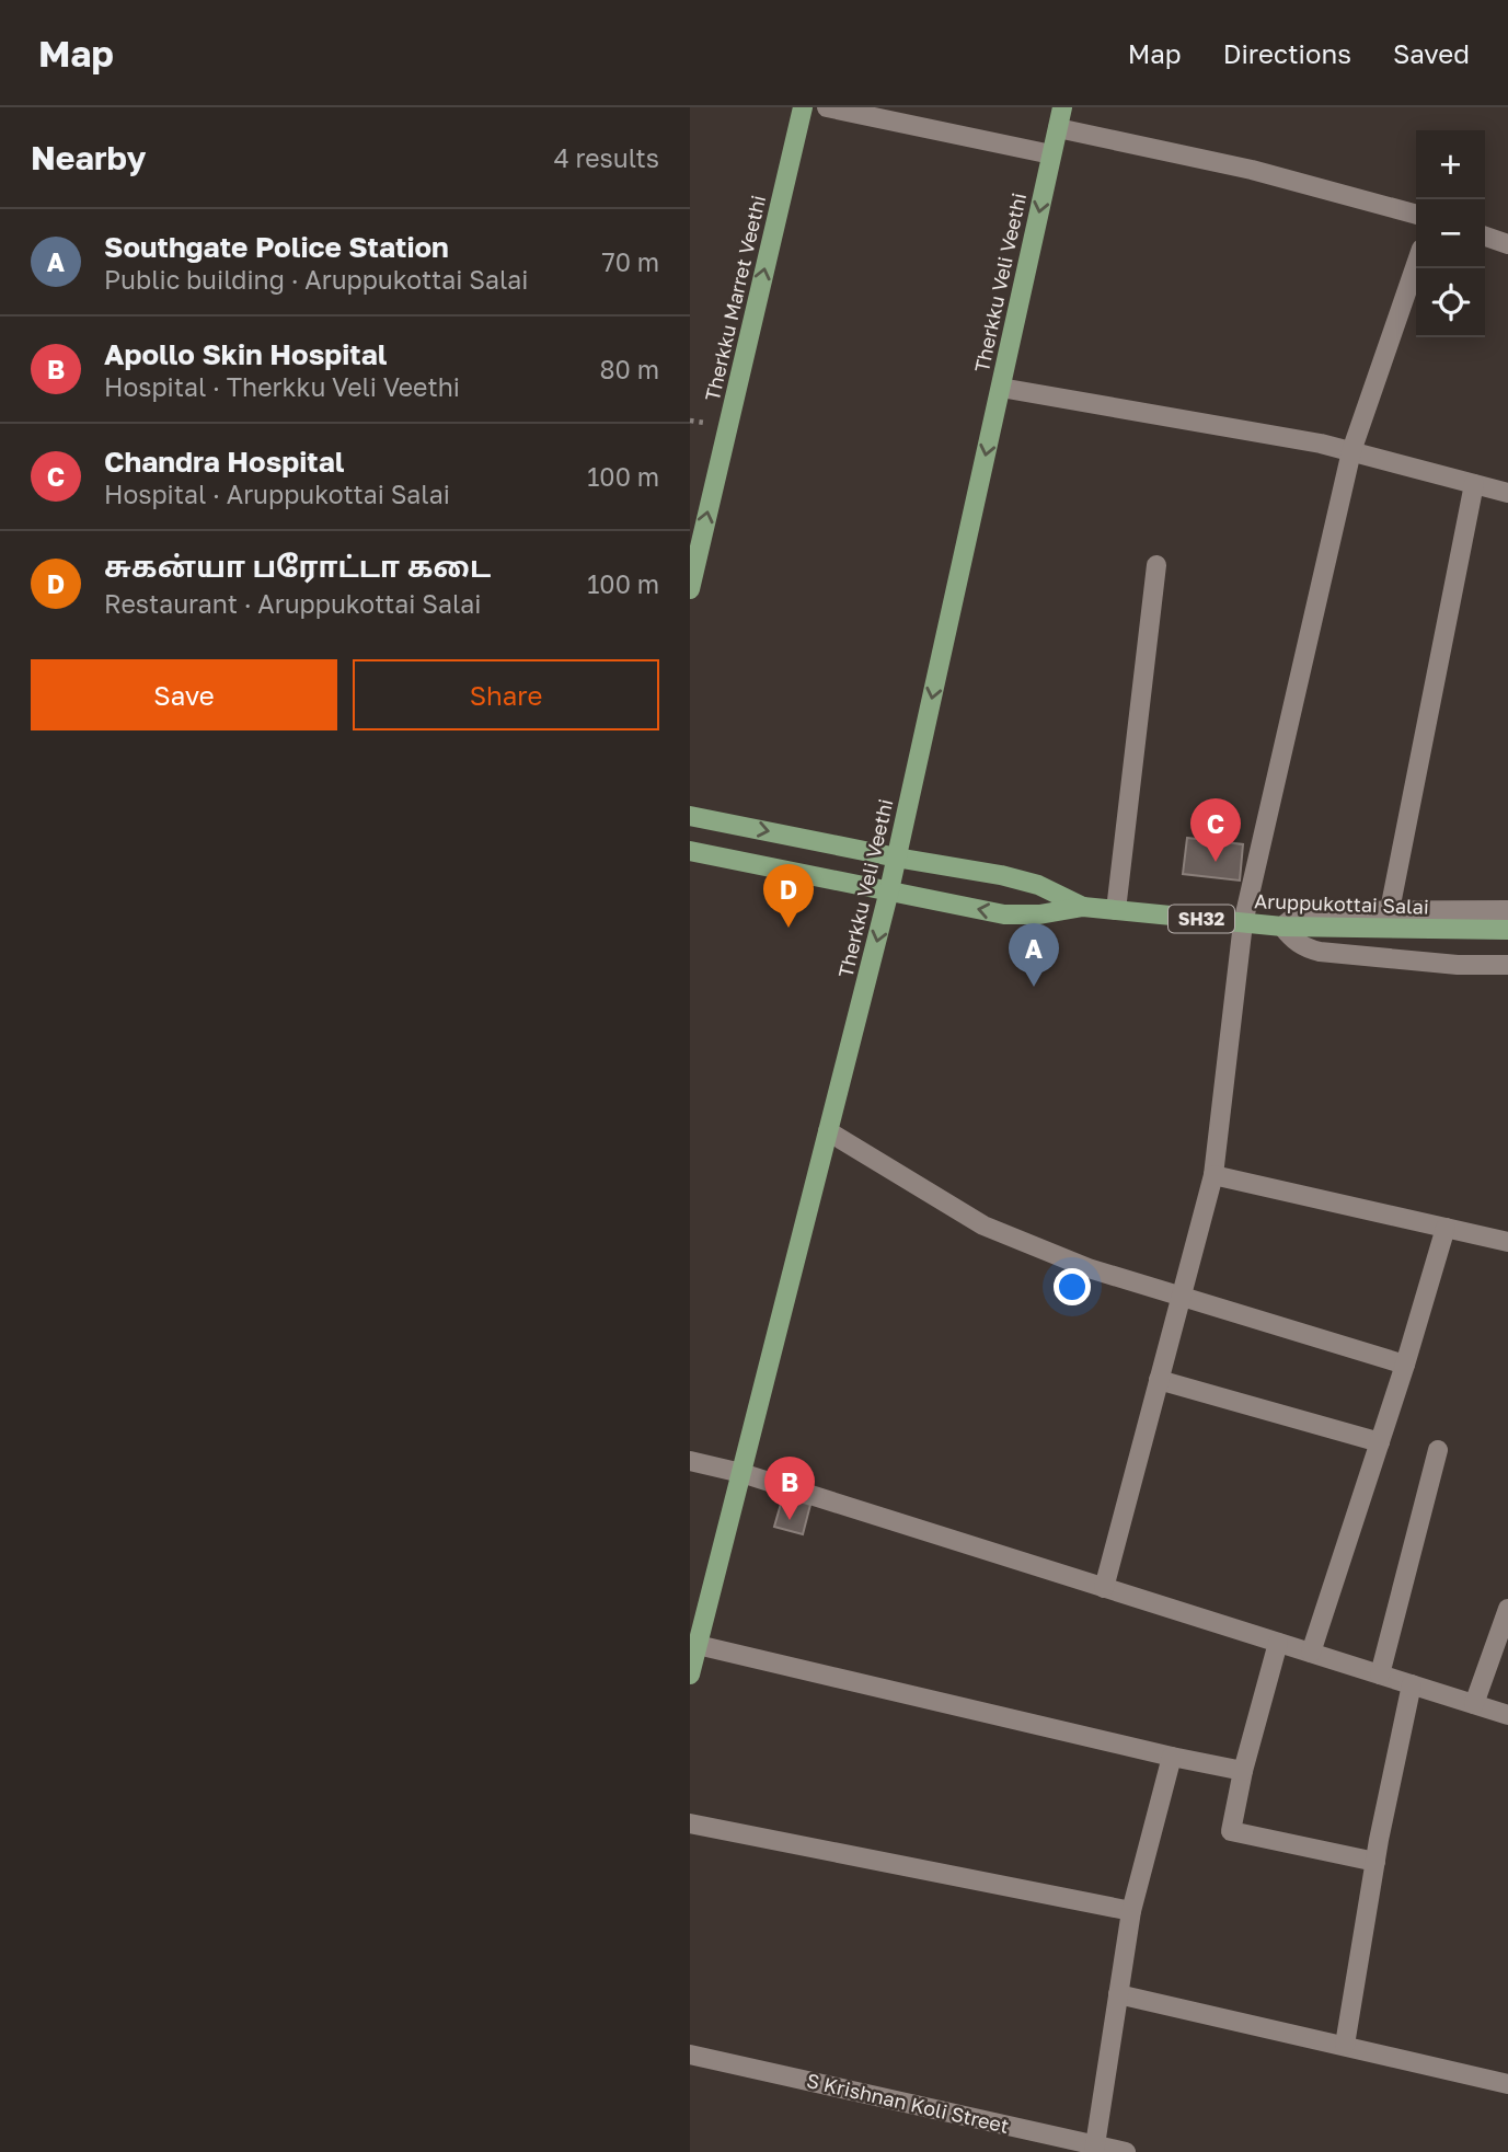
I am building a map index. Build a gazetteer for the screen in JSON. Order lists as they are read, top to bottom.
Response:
{
  "streets": {
    "main road": [
      "Therkku Veli Veethi",
      "Therkku Marret Veethi",
      "Aruppukottai Salai",
      "SH32"
    ],
    "street": ["S Krishnan Koli Street"]
  },
  "crossings": [
    ["Therkku Veli Veethi", "Aruppukottai Salai"]
  ],
  "one_way": ["Therkku Veli Veethi", "Therkku Marret Veethi"],
  "page": {
    "header": "Map",
    "nav": ["Map", "Directions", "Saved"],
    "heading": ["Nearby", "4 results"],
    "map_buttons": ["+", "−"],
    "list": [
      {
        "mark": "A",
        "name": "Southgate Police Station",
        "note": "Public building · Aruppukottai Salai",
        "value": "70 m"
      },
      {
        "mark": "B",
        "name": "Apollo Skin Hospital",
        "note": "Hospital · Therkku Veli Veethi",
        "value": "80 m"
      },
      {
        "mark": "C",
        "name": "Chandra Hospital",
        "note": "Hospital · Aruppukottai Salai",
        "value": "100 m"
      },
      {
        "mark": "D",
        "name": "சுகன்யா பரோட்டா கடை",
        "note": "Restaurant · Aruppukottai Salai",
        "value": "100 m"
      }
    ],
    "buttons": ["Save", "Share"],
    "pins": [
      "C",
      "D",
      "A",
      "B"
    ]
  }
}
